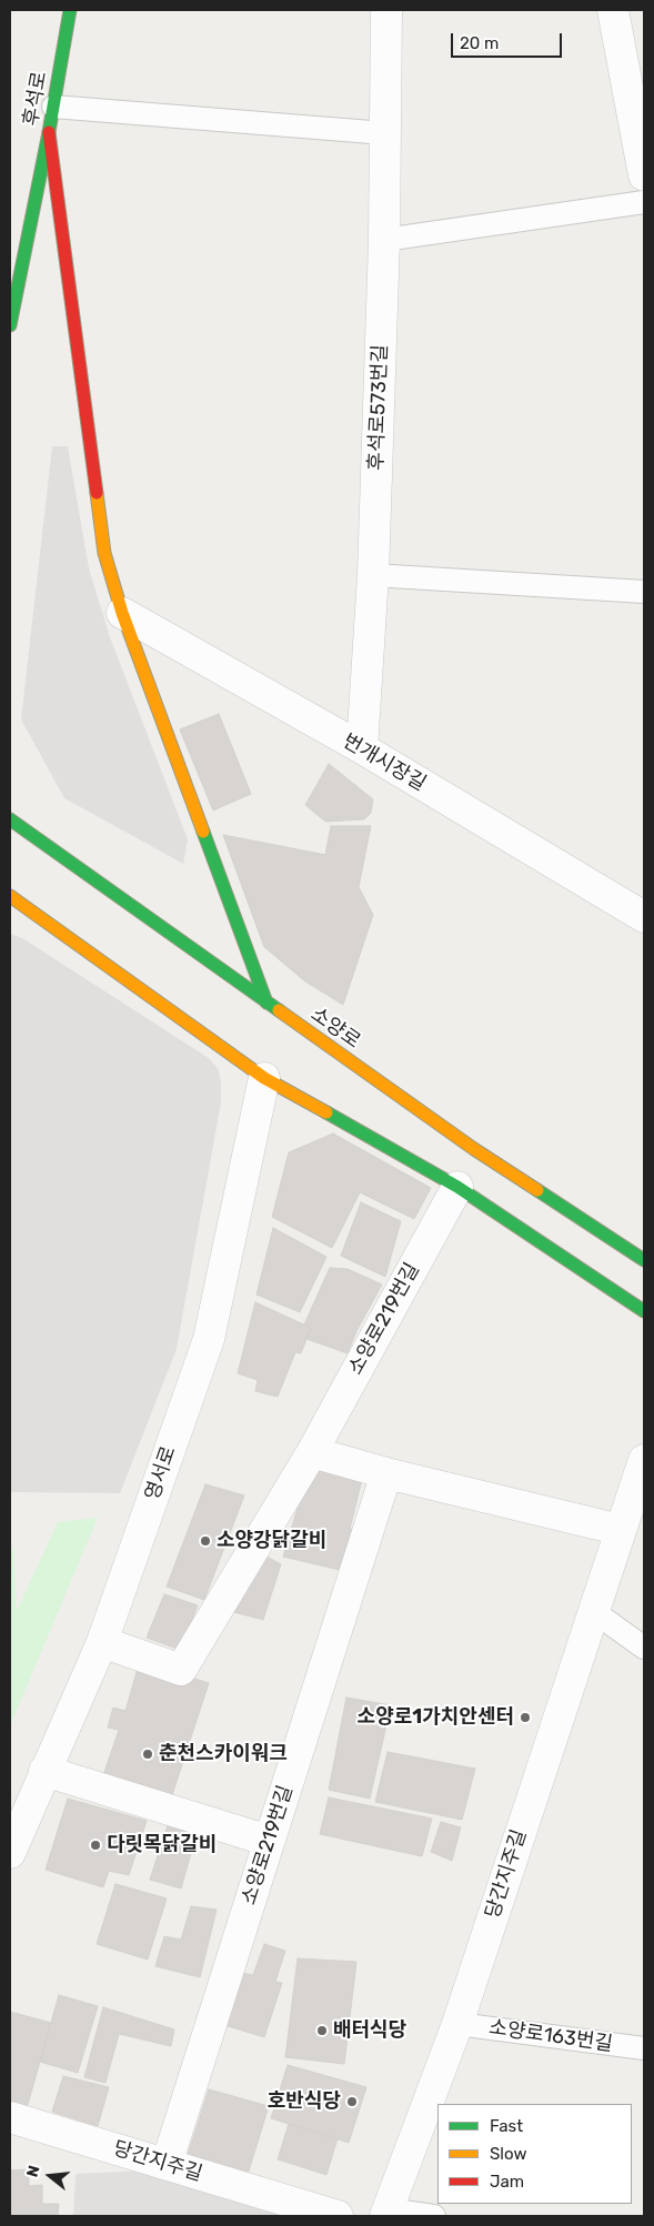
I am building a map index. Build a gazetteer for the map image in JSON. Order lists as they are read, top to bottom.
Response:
{
  "streets": {
    "street": [
      "후석로",
      "후석로573번길",
      "번개시장길",
      "소양로",
      "소양로219번길",
      "영서로",
      "당간지주길"
    ],
    "lane": ["소양로163번길"]
  },
  "crossings": [
    ["후석로573번길", "번개시장길"],
    ["소양로219번길", "영서로"],
    ["소양로219번길", "당간지주길"],
    ["당간지주길", "소양로163번길"]
  ],
  "places": [
    "소양강닭갈비",
    "소양로1가치안센터",
    "춘천스카이워크",
    "다릿목닭갈비",
    "배터식당",
    "호반식당"
  ],
  "legend": ["Fast", "Slow", "Jam"],
  "scale_bar": "20 m",
  "north": "left"
}
